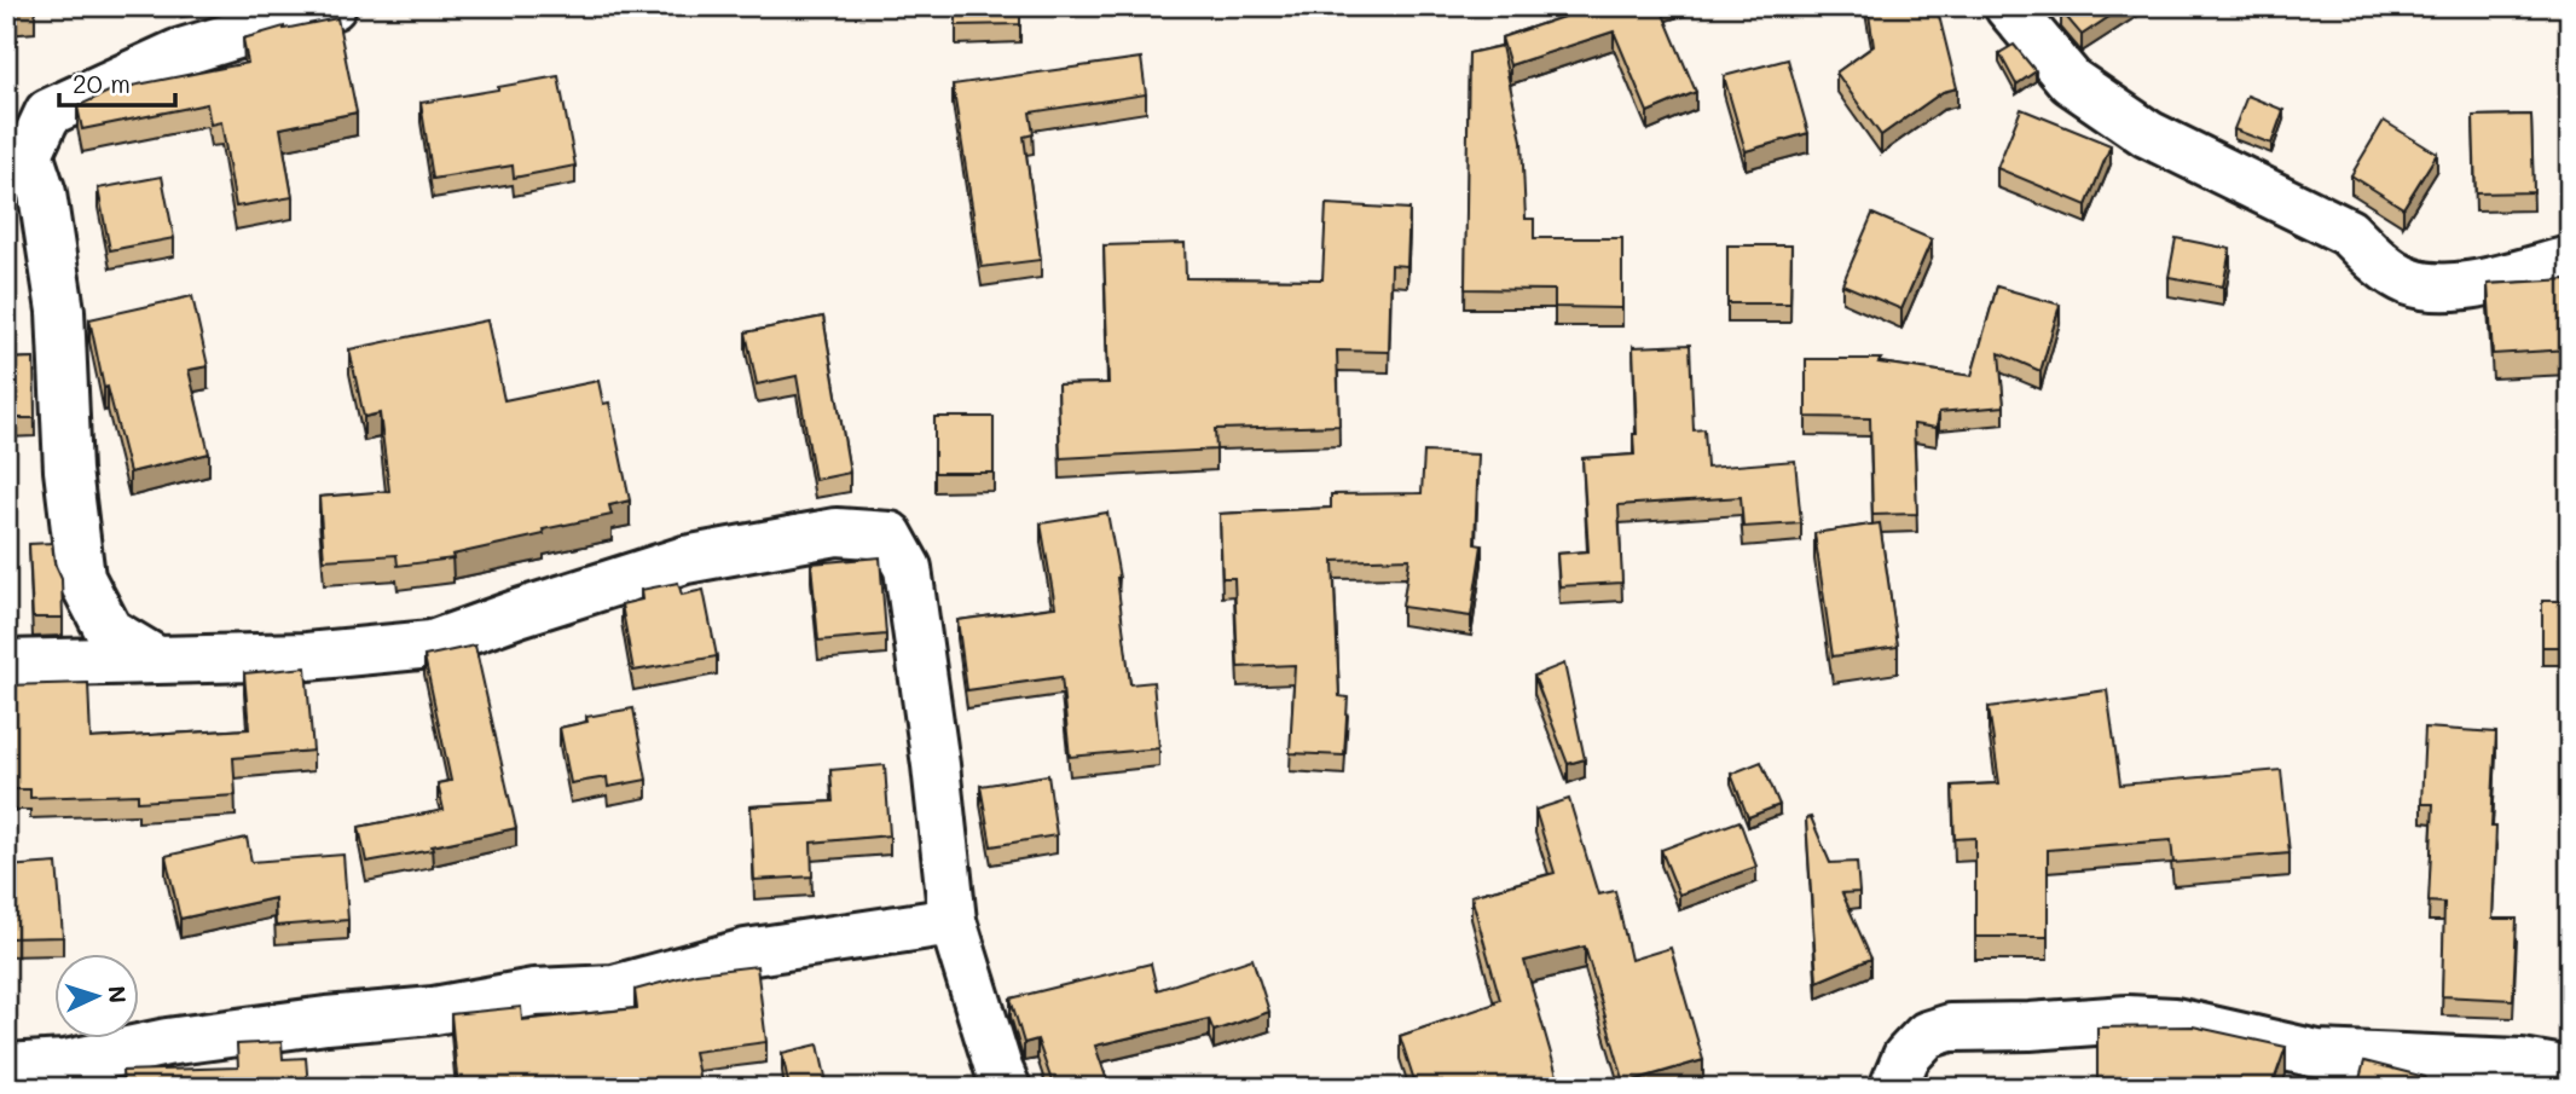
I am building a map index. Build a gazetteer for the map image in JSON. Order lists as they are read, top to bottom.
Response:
{
  "scale_bar": "20 m",
  "north": "right"
}
